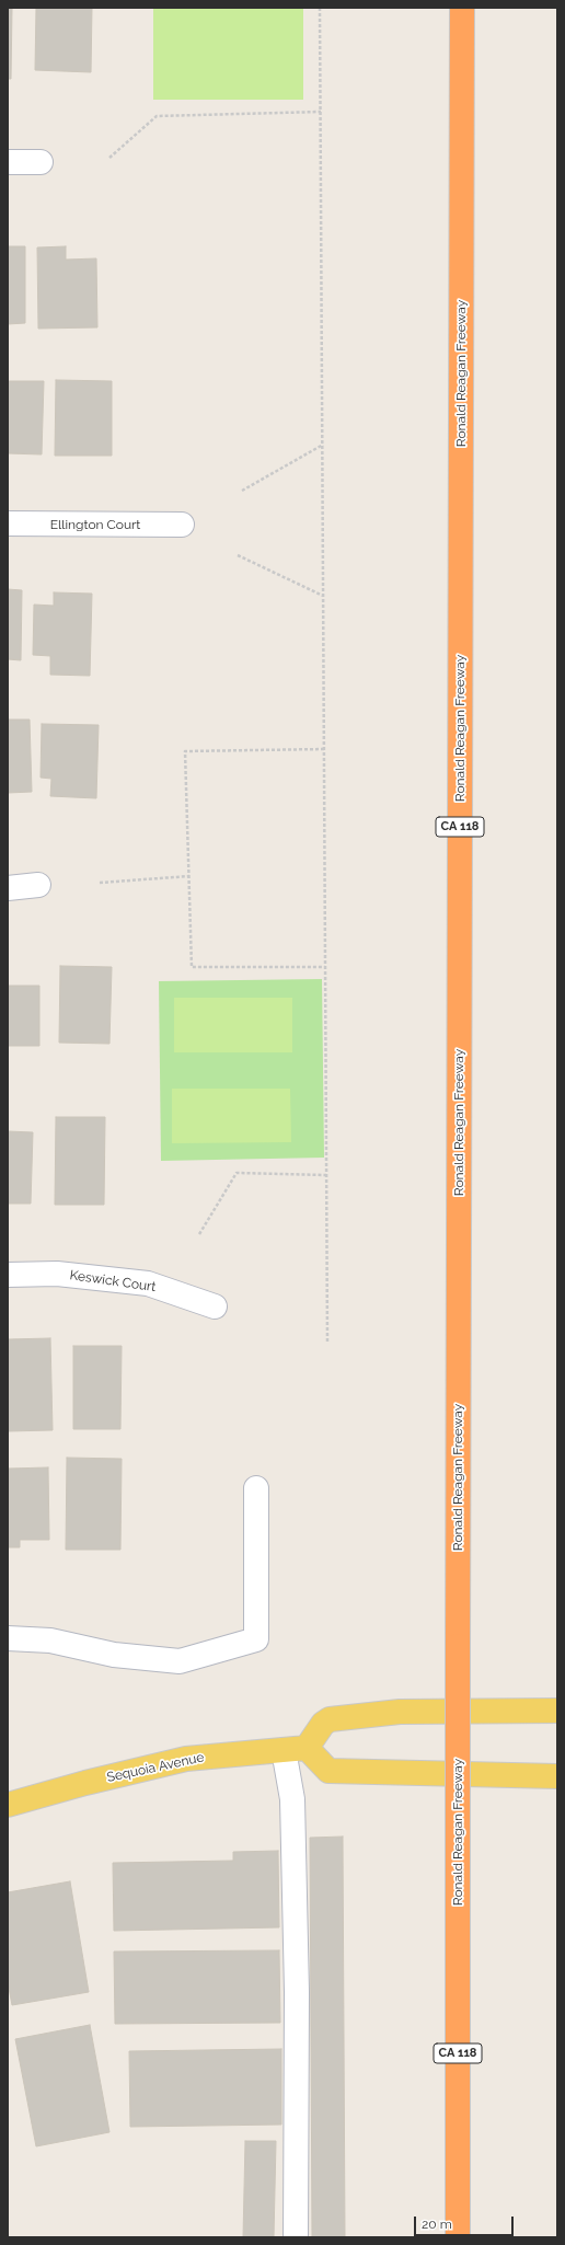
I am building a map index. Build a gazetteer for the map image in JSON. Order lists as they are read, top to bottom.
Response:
{
  "streets": {
    "highway": ["Ronald Reagan Freeway", "CA 118"],
    "main road": ["Sequoia Avenue"],
    "street": ["Ellington Court", "Keswick Court"]
  },
  "scale_bar": "20 m"
}
